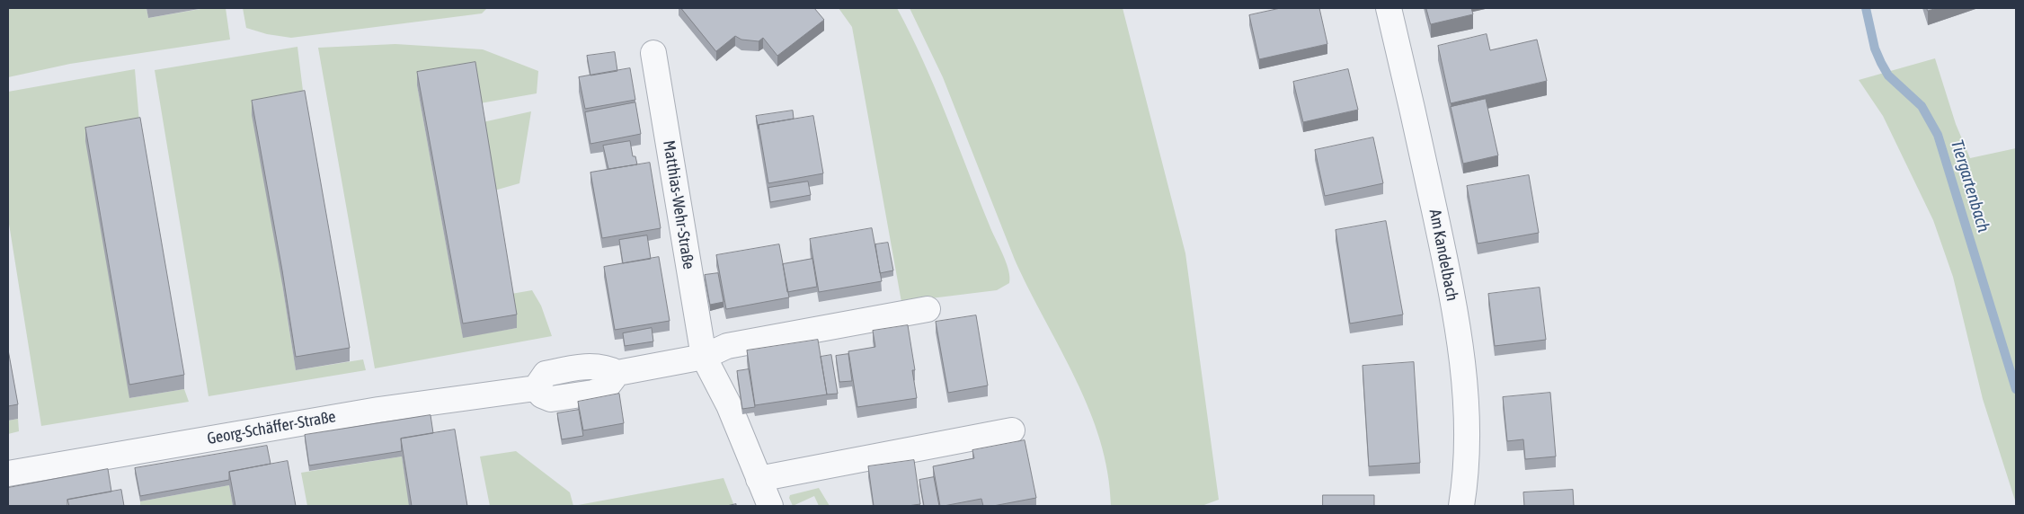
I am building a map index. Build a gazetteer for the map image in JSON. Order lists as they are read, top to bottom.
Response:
{
  "streets": {
    "street": ["Matthias-Wehr-Straße", "Am Kandelbach", "Georg-Schäffer-Straße"]
  },
  "crossings": [
    ["Matthias-Wehr-Straße", "Georg-Schäffer-Straße"]
  ],
  "water": ["Tiergartenbach"]
}
